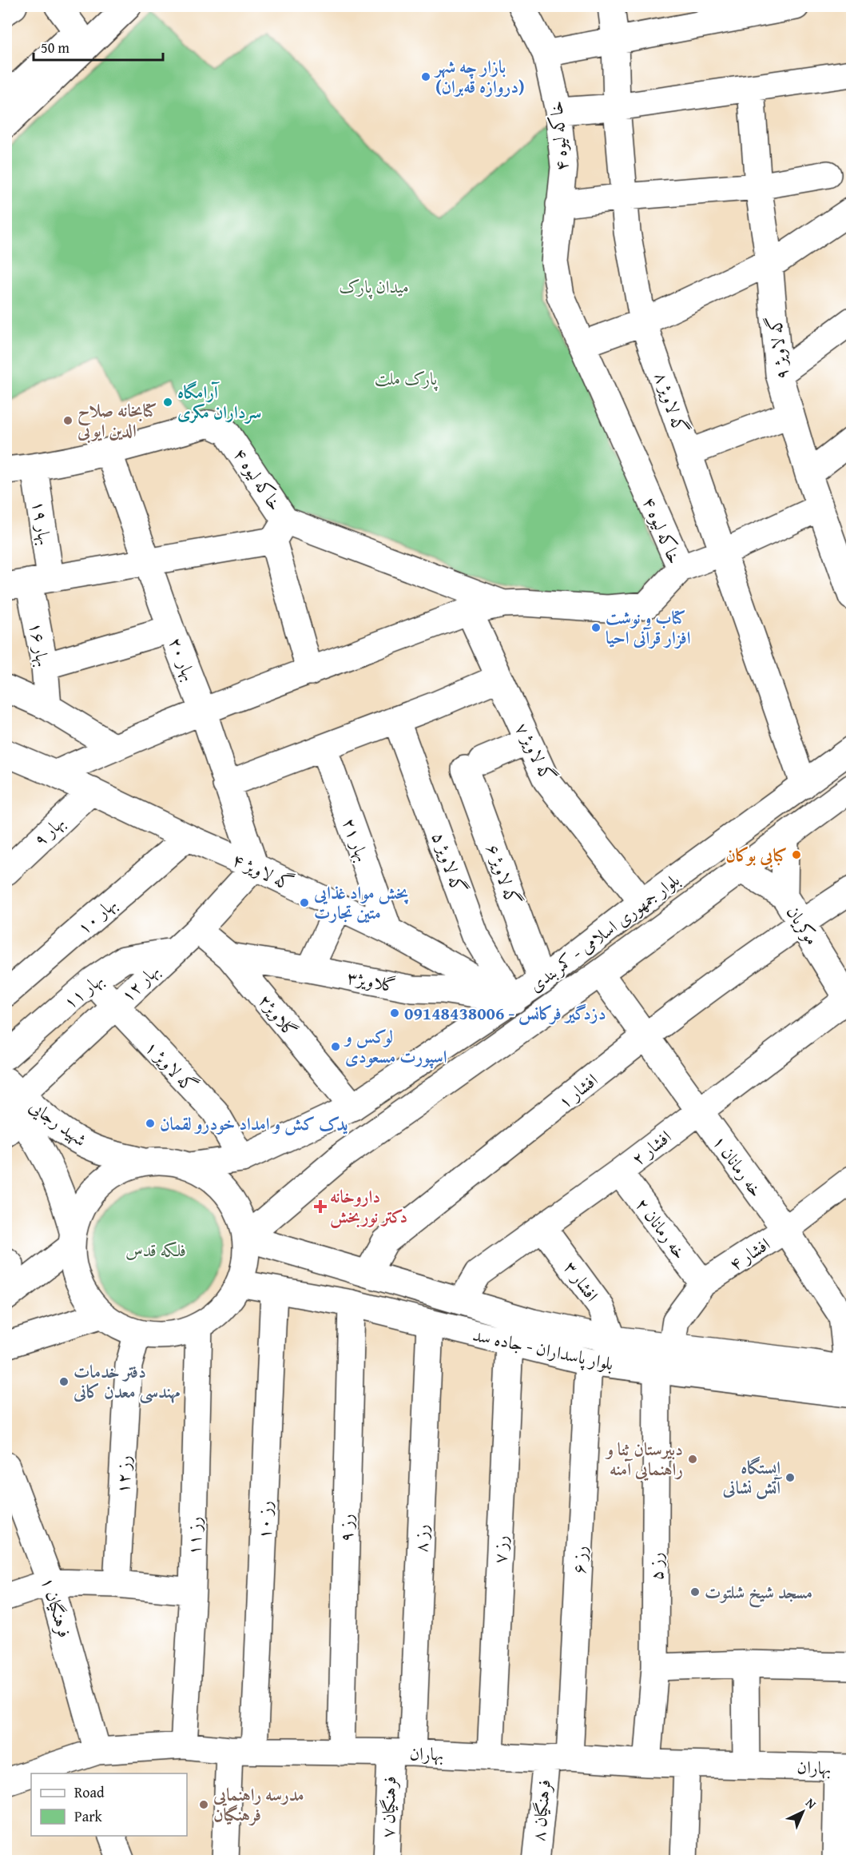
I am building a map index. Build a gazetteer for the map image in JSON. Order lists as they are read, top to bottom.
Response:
{
  "streets": {
    "street": [
      "خاکه لیوه ۴",
      "گه لاویژ ۹",
      "گه لاویژ ۸",
      "بهار ۱۹",
      "بهار ۱۶",
      "بهار ۲۰",
      "گه لاویژ ۷",
      "بهار ۹",
      "بهار ۲۱",
      "گه لاویژ ۵",
      "گه لاویژ ۴",
      "گه لاویژ ۶",
      "بهار ۱۰",
      "موکریان",
      "بلوار جمهوری اسلامی - کمربندی",
      "گلاویژ۳",
      "بهار ۱۲",
      "بهار ۱۱",
      "گلاویژ۲",
      "گه لاویژ ۱",
      "افشار ۱",
      "شهید رجایی",
      "افشار ۲",
      "خه رمانان ۱",
      "خه رمانان ۲",
      "افشار ۴",
      "افشار ۳",
      "بلوار پاسداران - جاده سد",
      "رز ۱۲",
      "رز ۱۰",
      "رز ۹",
      "رز ۱۱",
      "رز ۸",
      "رز ۷",
      "رز ۶",
      "رز ۵",
      "فرهنگیان ۱",
      "بهاران",
      "فرهنگیان ۷",
      "فرهنگیان ۸"
    ]
  },
  "crossings": [
    ["خاکه لیوه ۴", "بهار ۱۹"],
    ["خاکه لیوه ۴", "بهار ۲۰"],
    ["گه لاویژ ۸", "بلوار جمهوری اسلامی - کمربندی"],
    ["بهار ۱۹", "بهار ۱۶"],
    ["بهار ۲۰", "گه لاویژ ۴"],
    ["بهار ۲۰", "بهار ۱۲"],
    ["گه لاویژ ۷", "گه لاویژ ۶"],
    ["گه لاویژ ۷", "بلوار جمهوری اسلامی - کمربندی"],
    ["بهار ۹", "گه لاویژ ۴"],
    ["بهار ۲۱", "گه لاویژ ۴"],
    ["گه لاویژ ۵", "گه لاویژ ۴"],
    ["گه لاویژ ۵", "بلوار جمهوری اسلامی - کمربندی"],
    ["گه لاویژ ۵", "گلاویژ۳"],
    ["گه لاویژ ۴", "بهار ۱۰"],
    ["گه لاویژ ۴", "بلوار جمهوری اسلامی - کمربندی"],
    ["گه لاویژ ۴", "گلاویژ۳"],
    ["گه لاویژ ۴", "بهار ۱۲"],
    ["گه لاویژ ۶", "بلوار جمهوری اسلامی - کمربندی"],
    ["موکریان", "بلوار جمهوری اسلامی - کمربندی"],
    ["موکریان", "افشار ۱"],
    ["موکریان", "افشار ۲"],
    ["بلوار جمهوری اسلامی - کمربندی", "گلاویژ۳"],
    ["بلوار جمهوری اسلامی - کمربندی", "گلاویژ۲"],
    ["بلوار جمهوری اسلامی - کمربندی", "گه لاویژ ۱"],
    ["بلوار جمهوری اسلامی - کمربندی", "خه رمانان ۱"],
    ["بلوار جمهوری اسلامی - کمربندی", "بلوار پاسداران - جاده سد"],
    ["گلاویژ۳", "گلاویژ۲"],
    ["بهار ۱۲", "بهار ۱۱"],
    ["بهار ۱۲", "گلاویژ۲"],
    ["بهار ۱۲", "گه لاویژ ۱"],
    ["بهار ۱۲", "شهید رجایی"],
    ["بهار ۱۱", "گه لاویژ ۱"],
    ["افشار ۱", "خه رمانان ۱"],
    ["افشار ۱", "بلوار پاسداران - جاده سد"],
    ["شهید رجایی", "رز ۱۲"],
    ["افشار ۲", "خه رمانان ۱"],
    ["افشار ۲", "خه رمانان ۲"],
    ["افشار ۲", "افشار ۳"],
    ["افشار ۲", "بلوار پاسداران - جاده سد"],
    ["خه رمانان ۱", "افشار ۴"],
    ["خه رمانان ۱", "بلوار پاسداران - جاده سد"],
    ["خه رمانان ۲", "افشار ۴"],
    ["افشار ۴", "بلوار پاسداران - جاده سد"],
    ["افشار ۳", "بلوار پاسداران - جاده سد"],
    ["بلوار پاسداران - جاده سد", "رز ۱۰"],
    ["بلوار پاسداران - جاده سد", "رز ۹"],
    ["بلوار پاسداران - جاده سد", "رز ۸"],
    ["بلوار پاسداران - جاده سد", "رز ۷"],
    ["بلوار پاسداران - جاده سد", "رز ۶"],
    ["بلوار پاسداران - جاده سد", "رز ۵"],
    ["رز ۱۰", "بهاران"],
    ["رز ۹", "بهاران"],
    ["رز ۱۱", "بهاران"],
    ["رز ۸", "بهاران"],
    ["رز ۸", "فرهنگیان ۷"],
    ["رز ۷", "بهاران"],
    ["رز ۶", "بهاران"],
    ["رز ۶", "فرهنگیان ۸"],
    ["رز ۵", "بهاران"],
    ["فرهنگیان ۱", "بهاران"],
    ["بهاران", "فرهنگیان ۷"],
    ["بهاران", "فرهنگیان ۸"]
  ],
  "parks": ["میدان پارک", "پارک ملت", "فلکه قدس"],
  "places": {
    "other": [
      "بازار چه شهر (دروازه قه‌بران)",
      "آرامگاه سرداران مکری",
      "کتابخانه صلاح الدین ایوبی",
      "کتاب و نوشت افزار قرآنی احیا",
      "کبابی بوکان",
      "پخش مواد غذایی متین تجارت",
      "دزدگیر فرکانس - 09148438006",
      "لوکس و اسپورت مسعودی",
      "یدک کش و امداد خودرو لقمان",
      "دفتر خدمات مهندسی معدن کانی",
      "دبیرستان ثنا و راهنمایی آمنه",
      "ایستگاه آتش نشانی",
      "مسجد شیخ شلتوت",
      "مدرسه راهنمایی فرهنگیان"
    ],
    "health": ["داروخانه دکتر نوربخش"]
  },
  "legend": ["Road", "Park"],
  "scale_bar": "50 m",
  "north": "top right"
}
